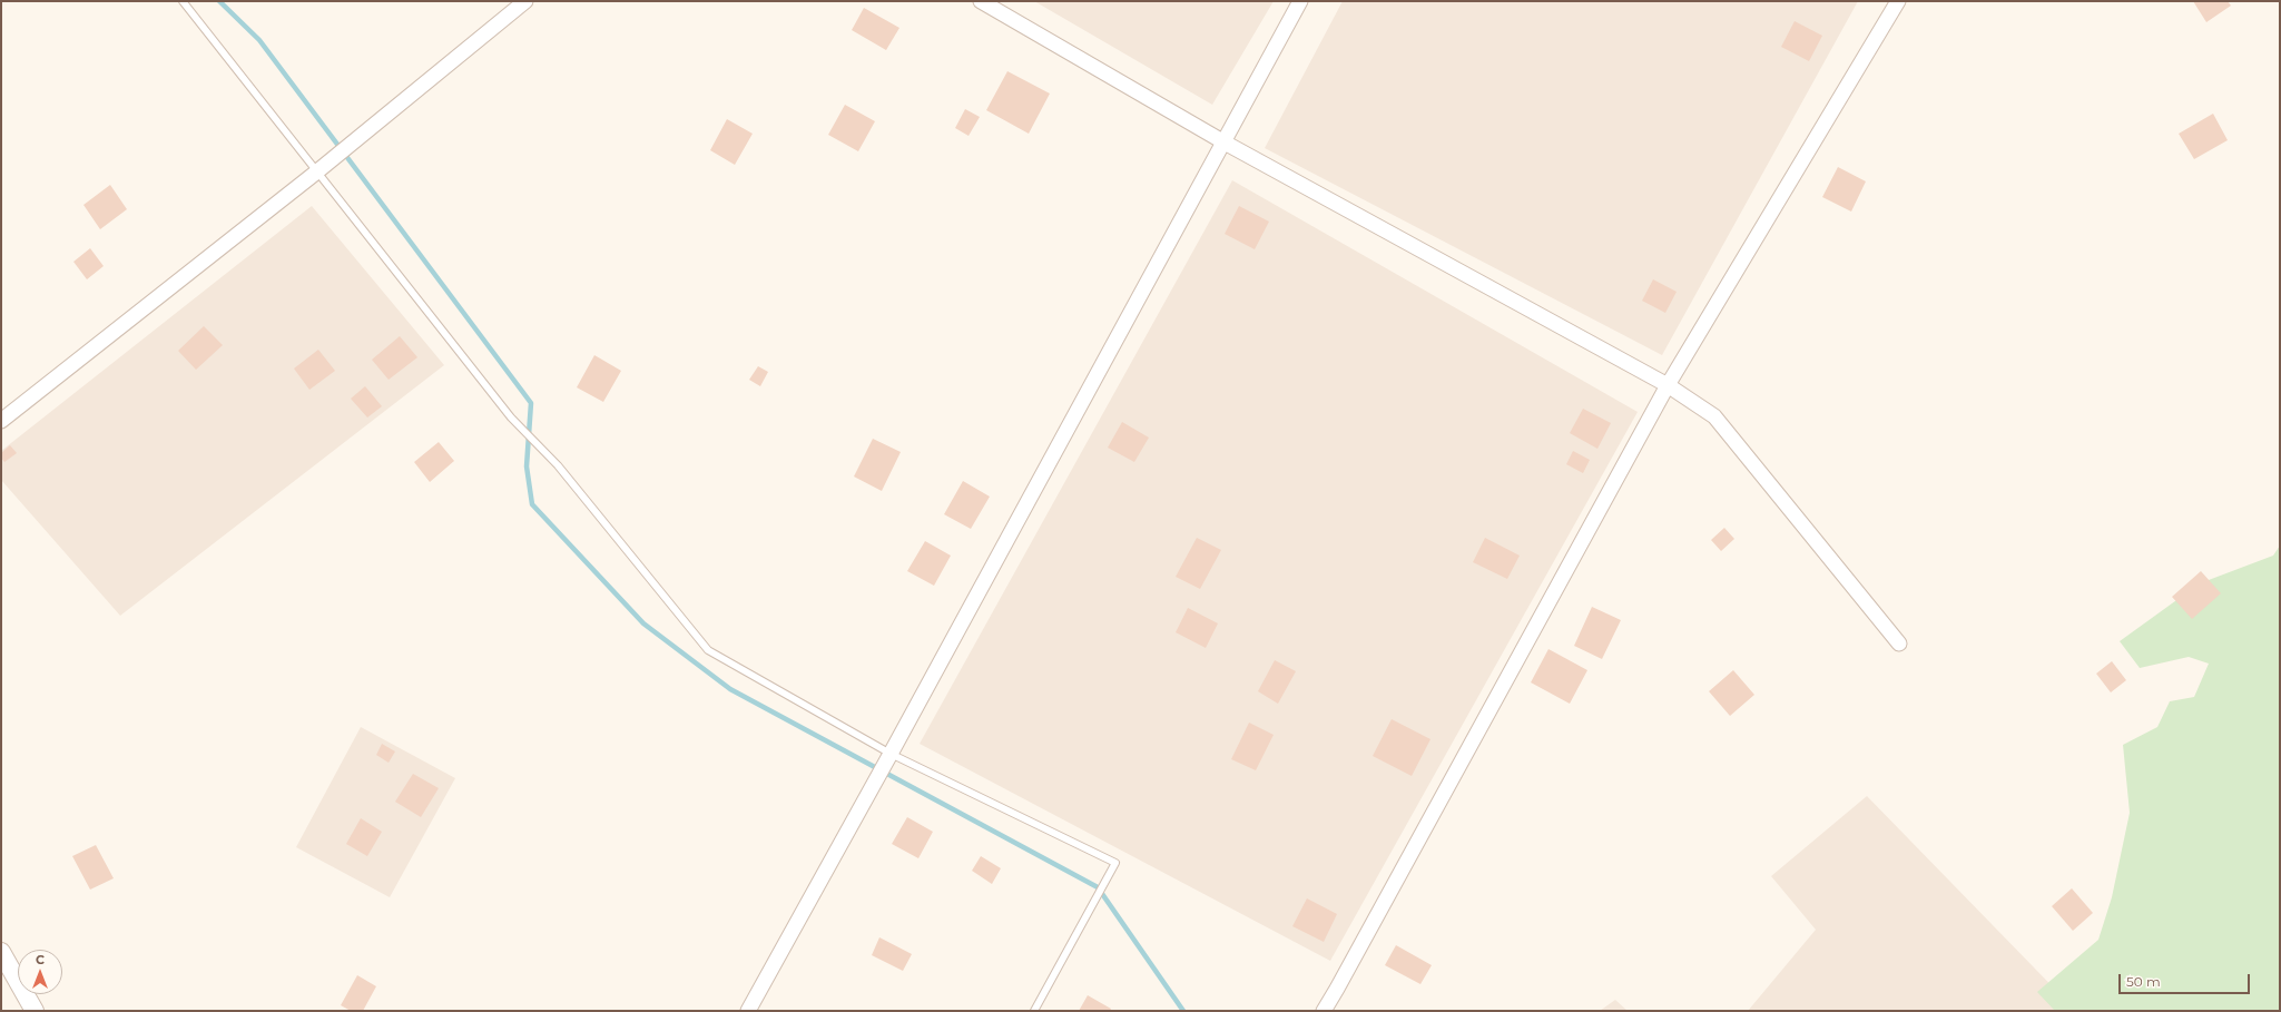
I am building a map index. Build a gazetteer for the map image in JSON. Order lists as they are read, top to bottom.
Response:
{
  "scale_bar": "50 m",
  "north": "top"
}
